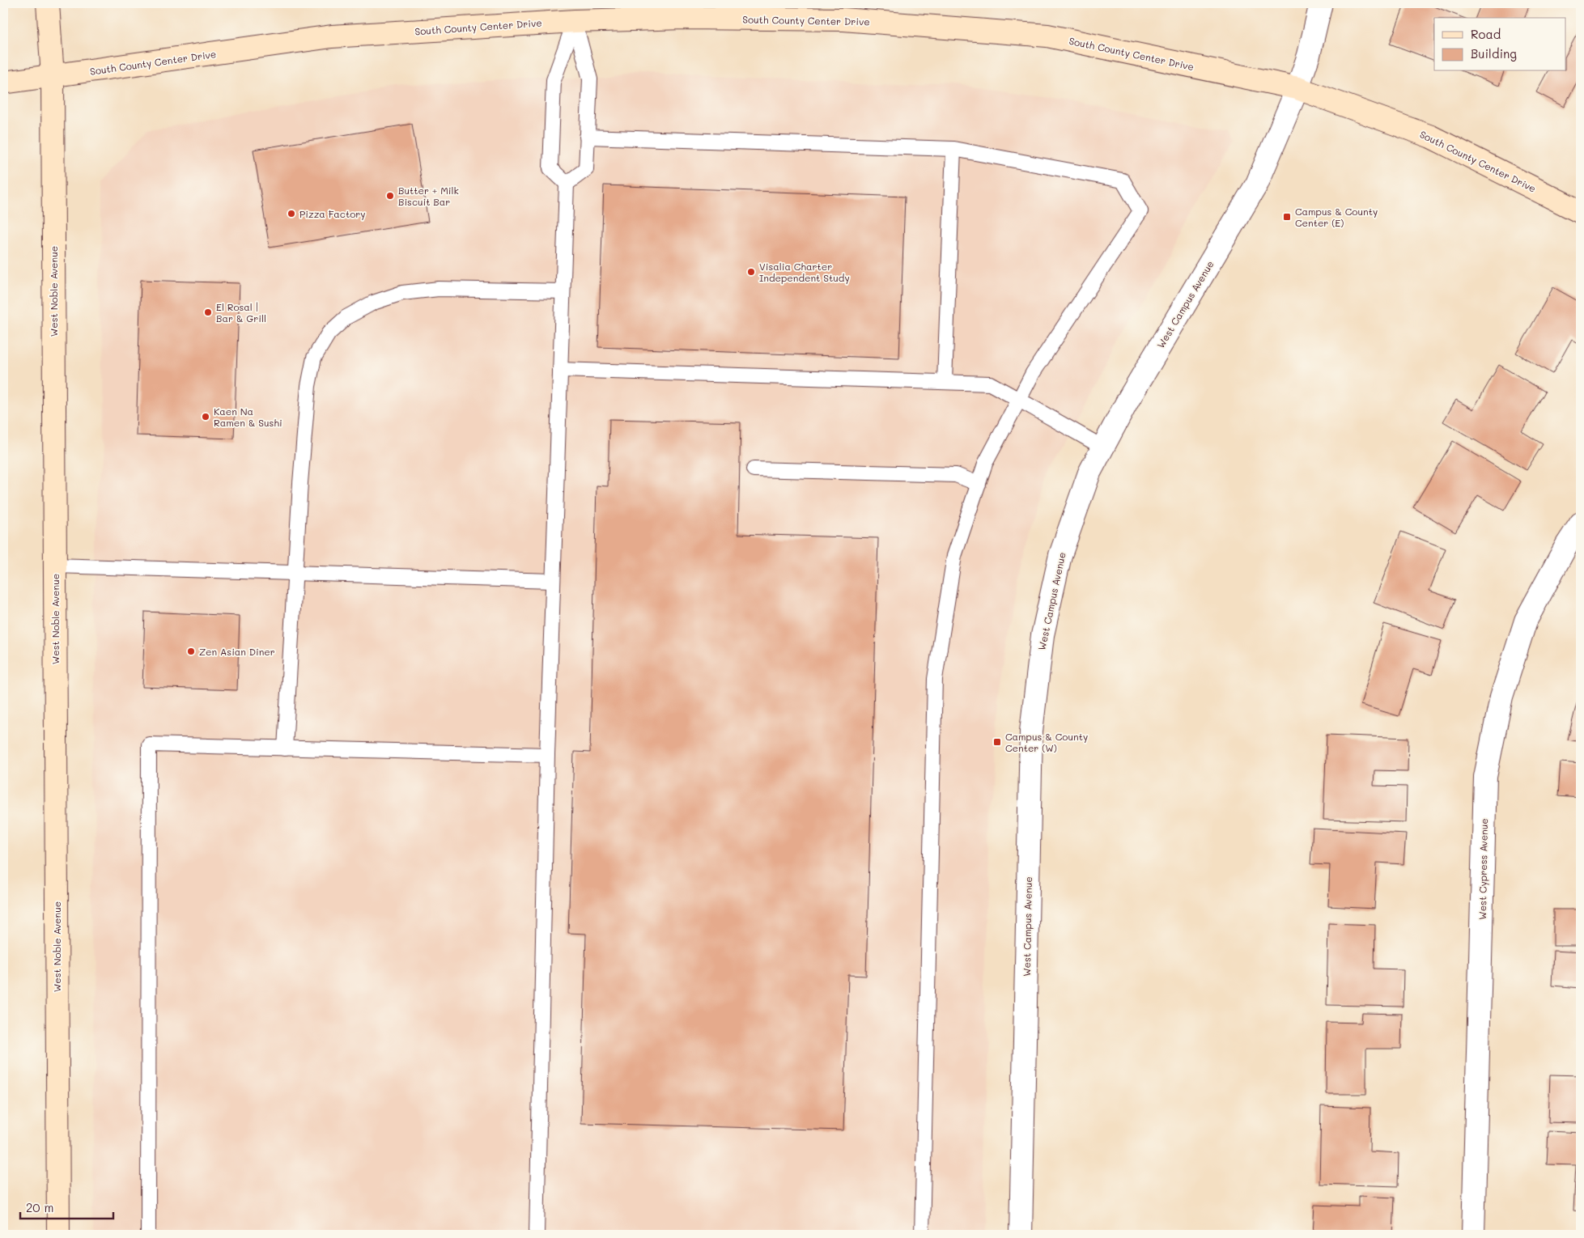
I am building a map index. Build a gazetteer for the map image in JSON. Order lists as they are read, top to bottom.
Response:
{
  "streets": {
    "street": [
      "South County Center Drive",
      "West Noble Avenue",
      "West Campus Avenue",
      "West Cypress Avenue"
    ]
  },
  "crossings": [
    ["South County Center Drive", "West Noble Avenue"],
    ["South County Center Drive", "West Campus Avenue"]
  ],
  "places": {
    "other": [
      "Butter + Milk Biscuit Bar",
      "Pizza Factory",
      "Visalia Charter Independent Study",
      "El Rosal | Bar & Grill",
      "Kaen Na Ramen & Sushi",
      "Zen Asian Diner"
    ],
    "transit": ["Campus & County Center (E)", "Campus & County Center (W)"]
  },
  "legend": ["Road", "Building"],
  "scale_bar": "20 m"
}
